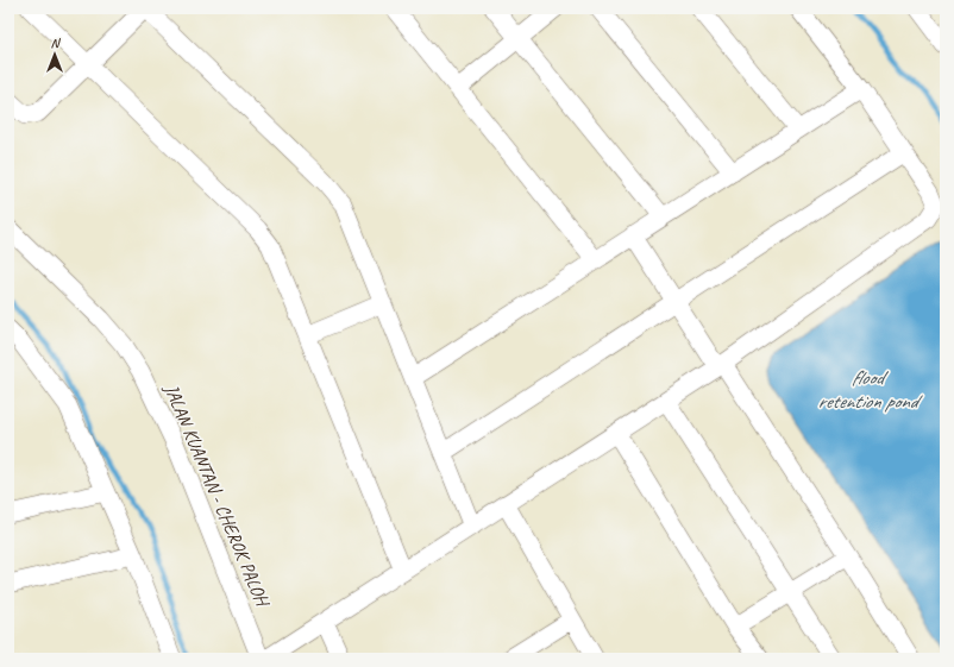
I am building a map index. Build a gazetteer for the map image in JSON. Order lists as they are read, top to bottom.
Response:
{
  "streets": {
    "street": ["JALAN KUANTAN - CHEROK PALOH"]
  },
  "water": ["flood retention pond"],
  "north": "top"
}
